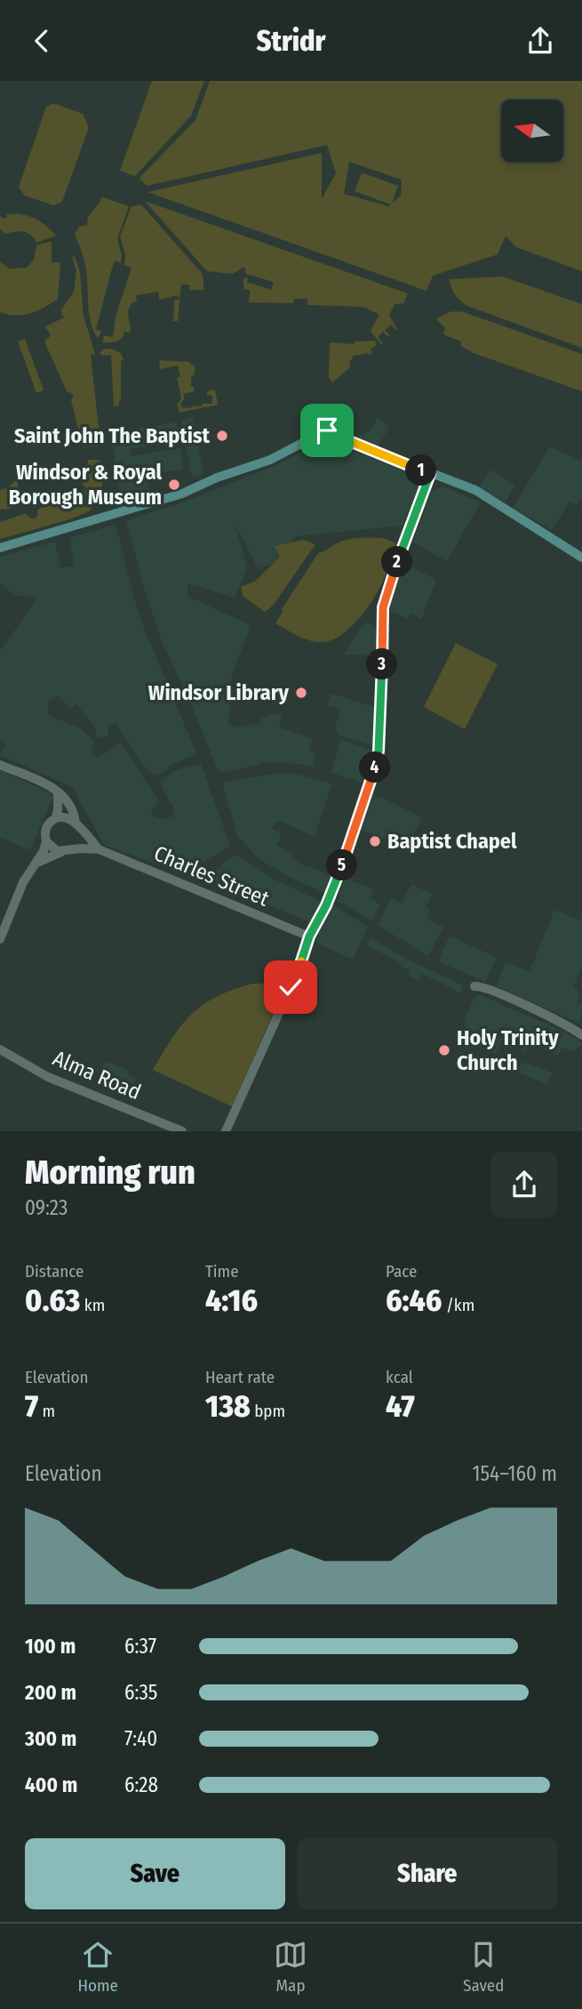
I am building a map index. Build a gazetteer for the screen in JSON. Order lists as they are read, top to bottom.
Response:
{
  "streets": {
    "street": ["Charles Street", "Alma Road"]
  },
  "places": [
    "Saint John The Baptist",
    "Windsor & Royal Borough Museum",
    "Windsor Library",
    "Baptist Chapel",
    "Holy Trinity Church"
  ],
  "north": "left",
  "page": {
    "header": "Stridr",
    "pins": [
      "1",
      "2",
      "3",
      "4",
      "5"
    ],
    "heading": ["Morning run", "09:23"],
    "stats": [
      ["Distance", "0.63 km"],
      ["Time", "4:16"],
      ["Pace", "6:46 /km"],
      ["Elevation", "7 m"],
      ["Heart rate", "138 bpm"],
      ["kcal", "47"]
    ],
    "chart": ["Elevation", "154–160 m"],
    "list": [
      {
        "name": "100 m",
        "note": "6:37"
      },
      {
        "name": "200 m",
        "note": "6:35"
      },
      {
        "name": "300 m",
        "note": "7:40"
      },
      {
        "name": "400 m",
        "note": "6:28"
      }
    ],
    "buttons": ["Save", "Share"],
    "tabs": ["Home", "Map", "Saved"]
  }
}
